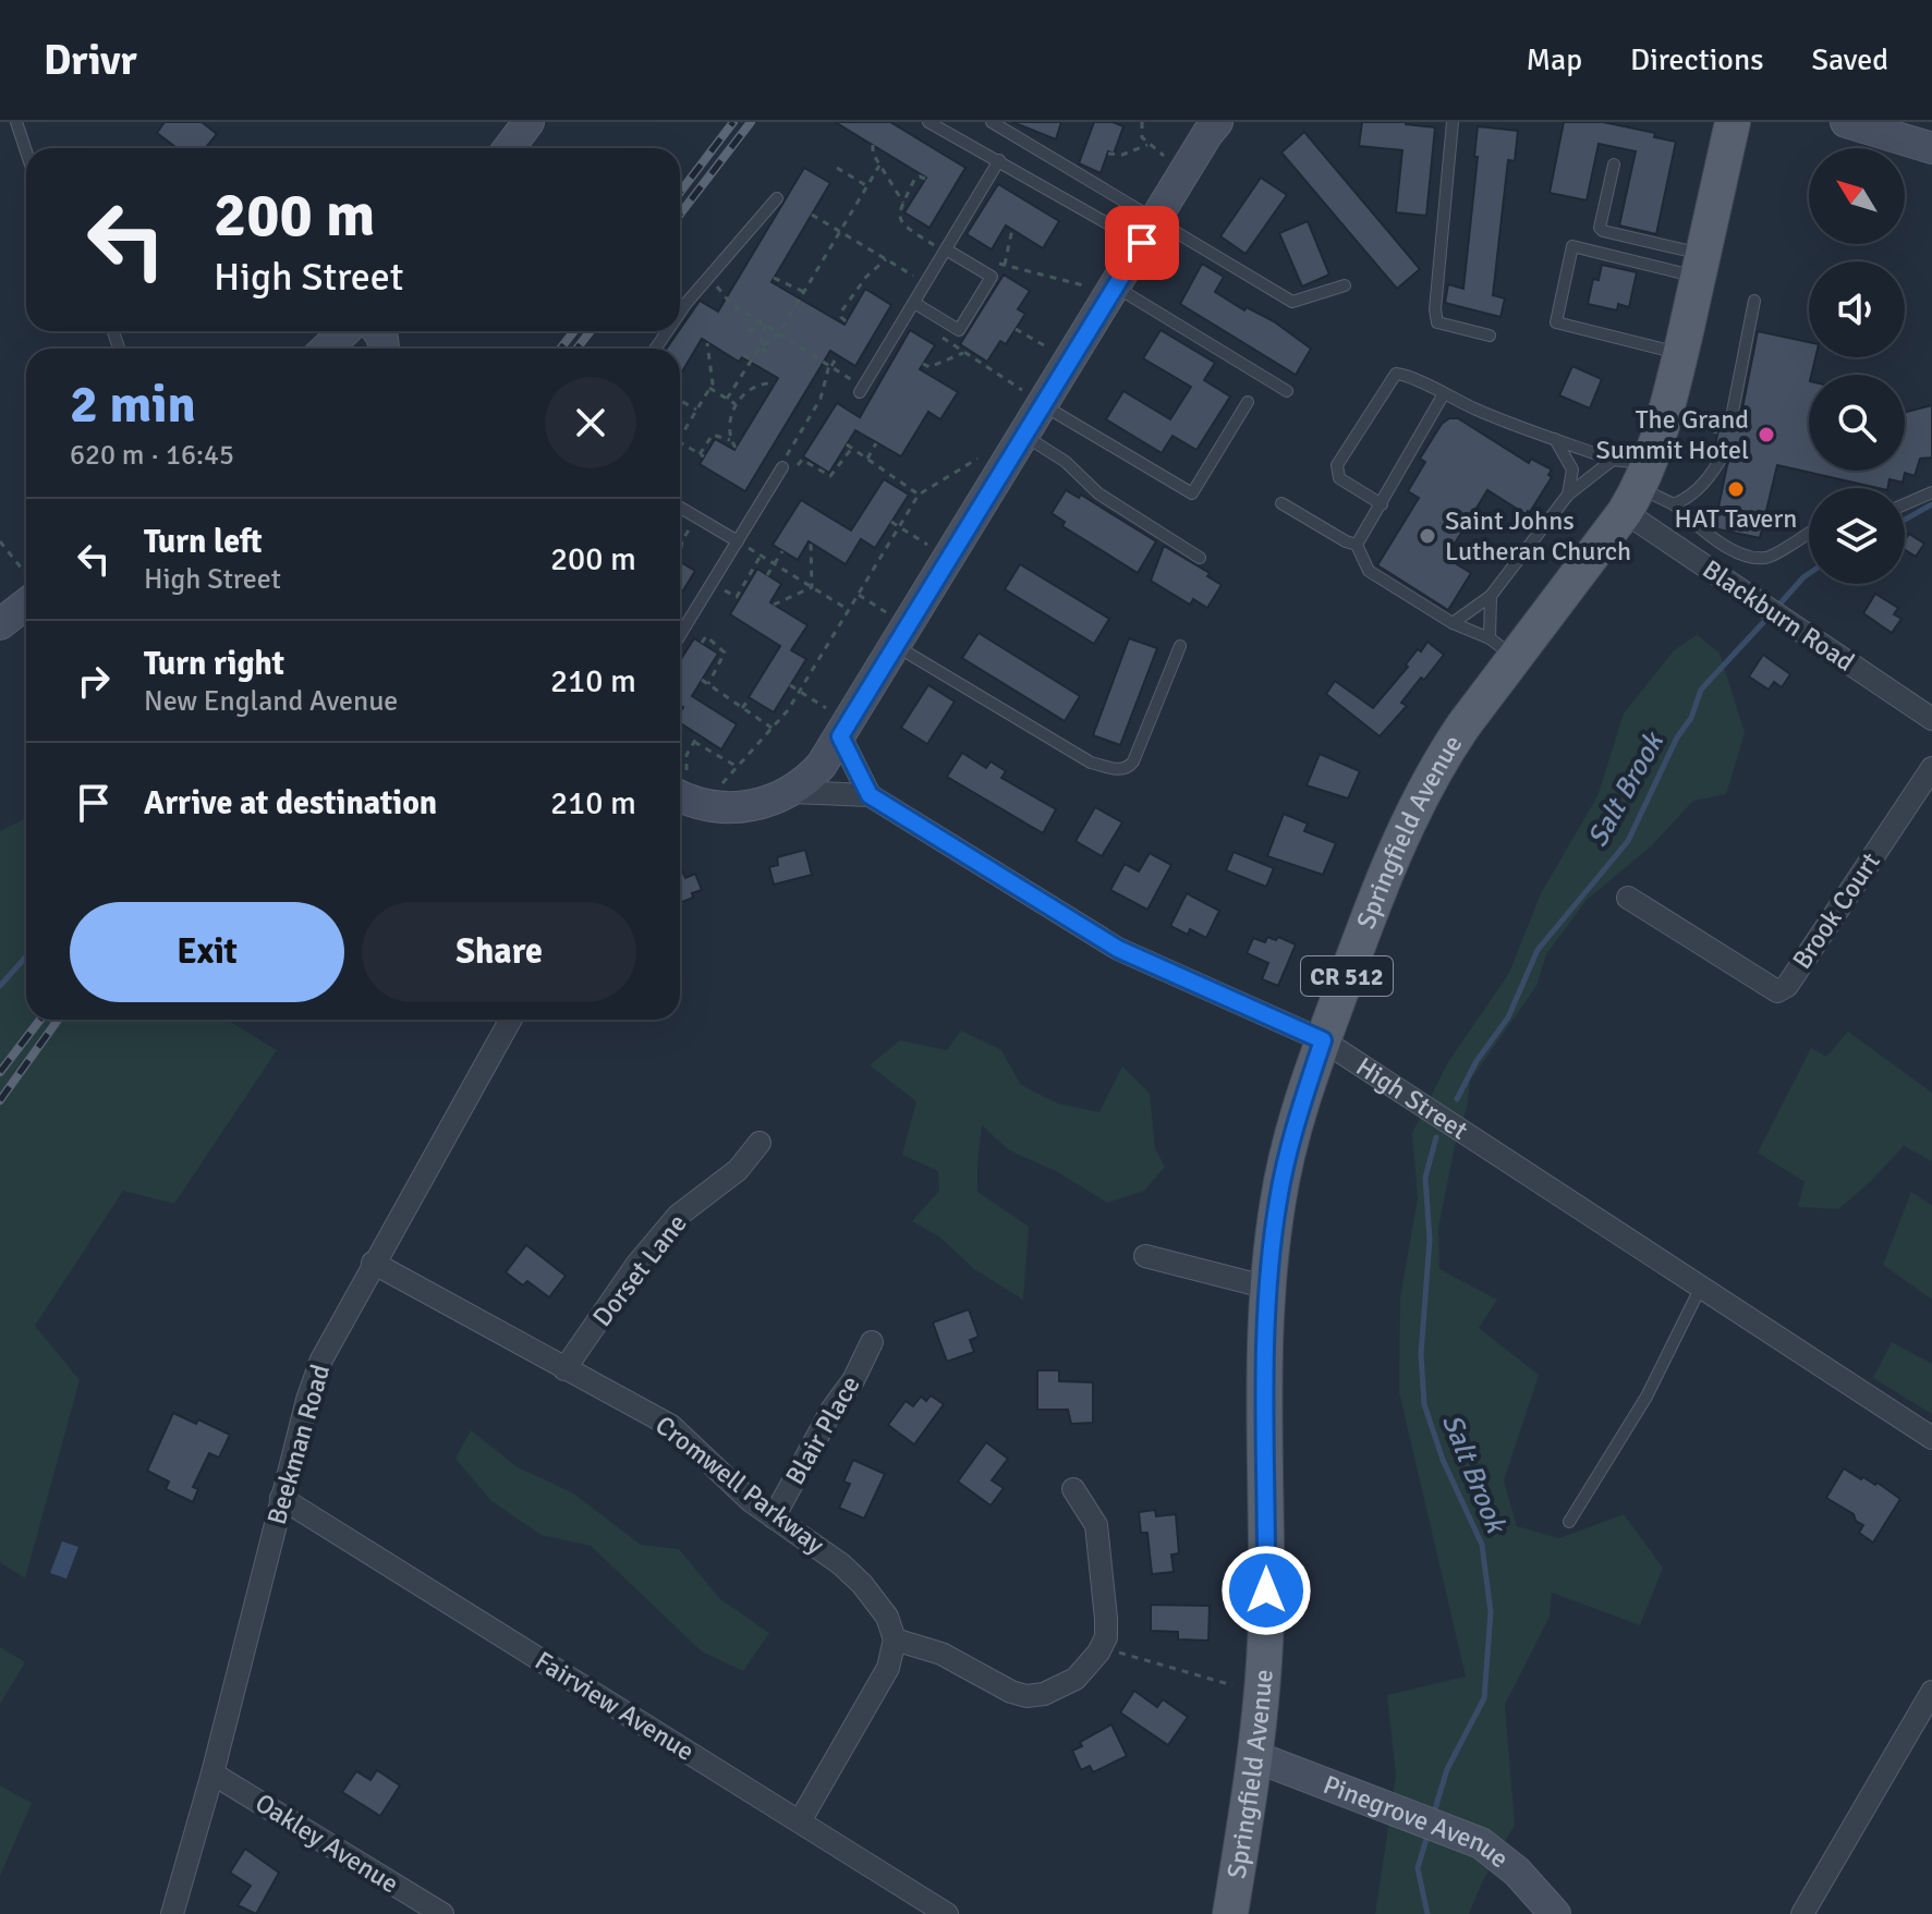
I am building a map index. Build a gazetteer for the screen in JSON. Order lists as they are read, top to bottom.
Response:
{
  "streets": {
    "main road": ["Springfield Avenue", "CR 512"],
    "street": [
      "Blackburn Road",
      "Brook Court",
      "High Street",
      "Dorset Lane",
      "Blair Place",
      "Beekman Road",
      "Cromwell Parkway",
      "Fairview Avenue",
      "Pinegrove Avenue",
      "Oakley Avenue"
    ]
  },
  "crossings": [
    ["Blackburn Road", "Springfield Avenue"],
    ["Springfield Avenue", "High Street"],
    ["Springfield Avenue", "Pinegrove Avenue"],
    ["Dorset Lane", "Cromwell Parkway"],
    ["Blair Place", "Cromwell Parkway"],
    ["Beekman Road", "Cromwell Parkway"],
    ["Beekman Road", "Fairview Avenue"],
    ["Beekman Road", "Oakley Avenue"]
  ],
  "water": ["Salt Brook"],
  "places": ["The Grand Summit Hotel", "HAT Tavern", "Saint Johns Lutheran Church"],
  "north": "top left",
  "page": {
    "header": "Drivr",
    "nav": ["Map", "Directions", "Saved"],
    "turn": ["200 m", "High Street"],
    "heading": ["2 min", "620 m · 16:45"],
    "list": [
      {
        "name": "Turn left",
        "note": "High Street",
        "value": "200 m"
      },
      {
        "name": "Turn right",
        "note": "New England Avenue",
        "value": "210 m"
      },
      {
        "name": "Arrive at destination",
        "value": "210 m"
      }
    ],
    "buttons": ["Exit", "Share"]
  }
}
